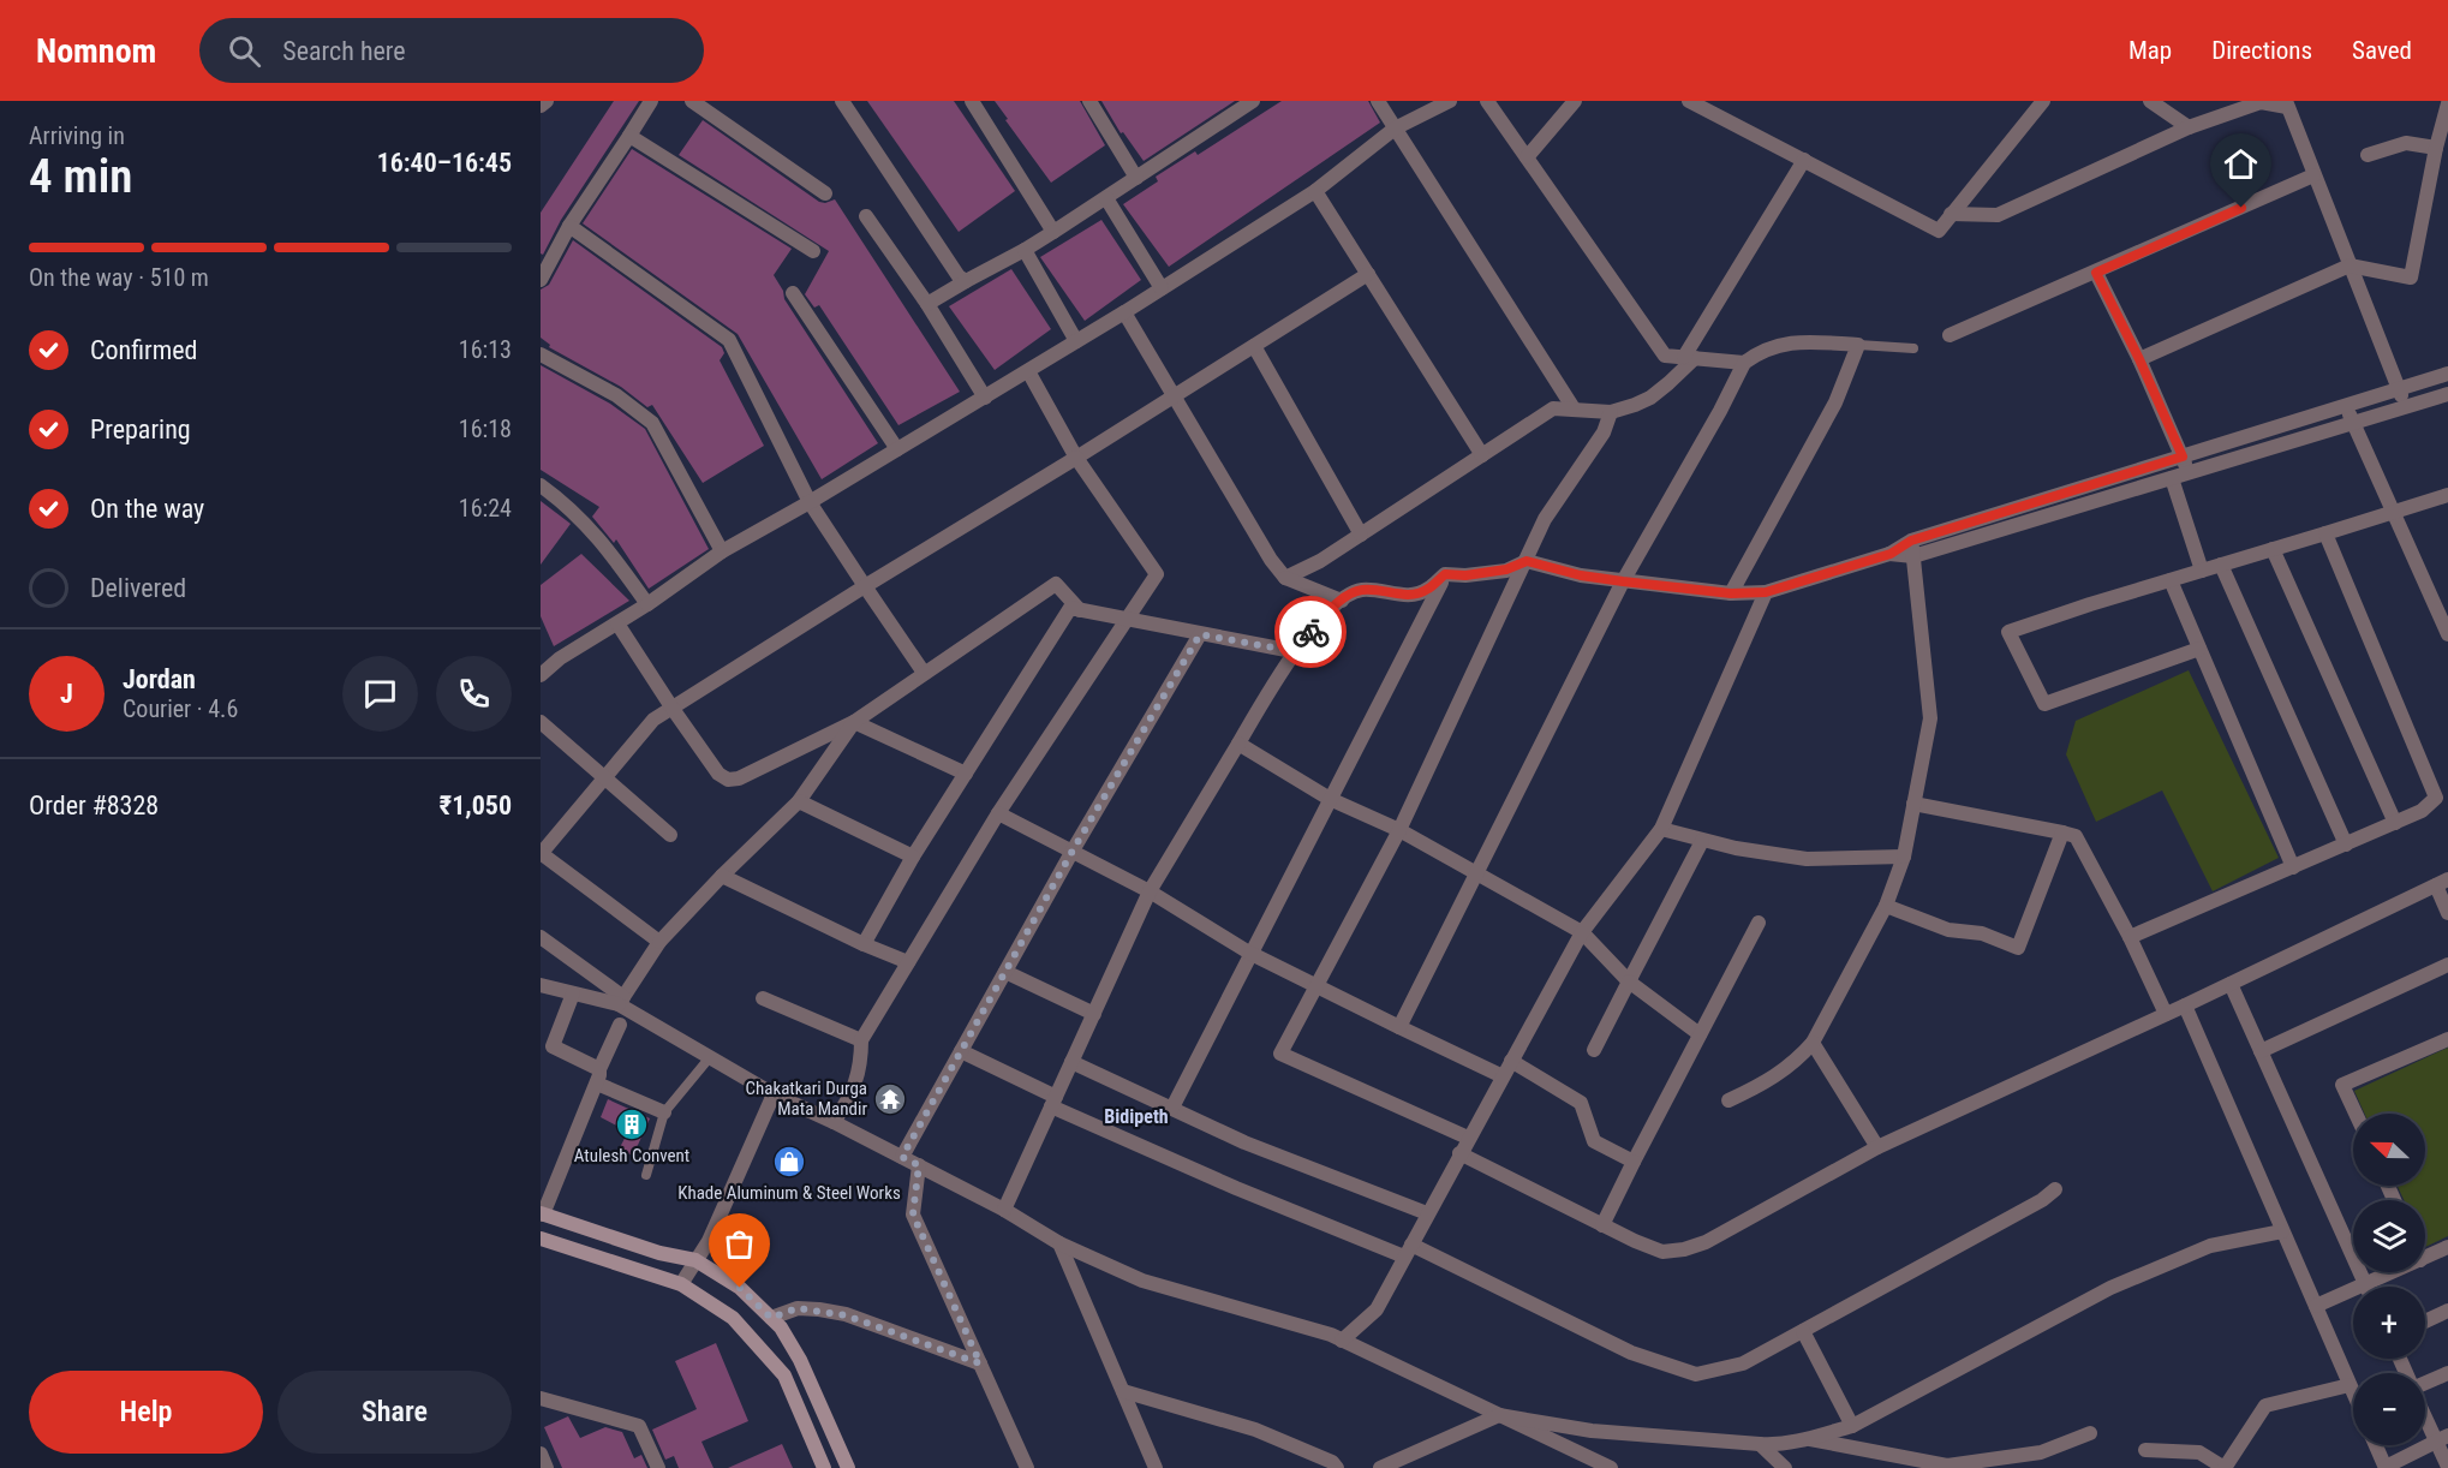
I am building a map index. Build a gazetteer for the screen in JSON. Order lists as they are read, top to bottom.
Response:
{
  "districts": ["Bidipeth"],
  "places": {
    "temple": ["Chakatkari Durga Mata Mandir"],
    "building": ["Atulesh Convent"],
    "shop": ["Khade Aluminum & Steel Works"]
  },
  "north": "left",
  "page": {
    "header": "Nomnom",
    "search": "Search here",
    "nav": ["Map", "Directions", "Saved"],
    "heading": ["4 min", "Arriving in", "16:40–16:45"],
    "panel": [
      "Jordan",
      "Courier · 4.6",
      "Order #8328",
      "₹1,050"
    ],
    "bar": "On the way · 510 m",
    "list": [
      ["Confirmed", "16:13"],
      ["Preparing", "16:18"],
      ["On the way", "16:24"],
      "Delivered"
    ],
    "round": "J",
    "map_buttons": ["+", "−"],
    "buttons": ["Help", "Share"]
  }
}
